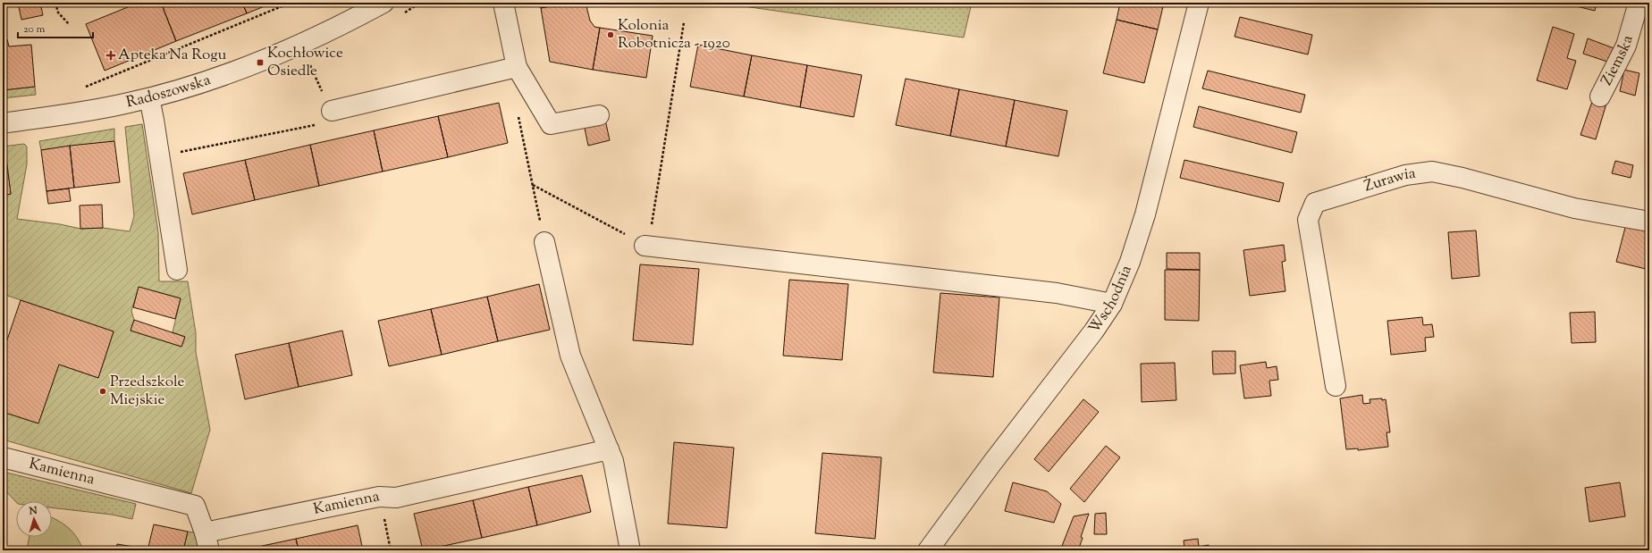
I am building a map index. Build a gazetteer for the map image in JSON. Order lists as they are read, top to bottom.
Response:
{
  "streets": {
    "street": [
      "Ziemska",
      "Radoszowska",
      "Żurawia",
      "Wschodnia",
      "Kamienna"
    ]
  },
  "places": {
    "other": ["Kolonia Robotnicza - 1920", "Przedszkole Miejskie"],
    "health": ["Apteka Na Rogu"],
    "transit": ["Kochłowice Osiedle"]
  },
  "scale_bar": "20 m",
  "north": "top"
}
